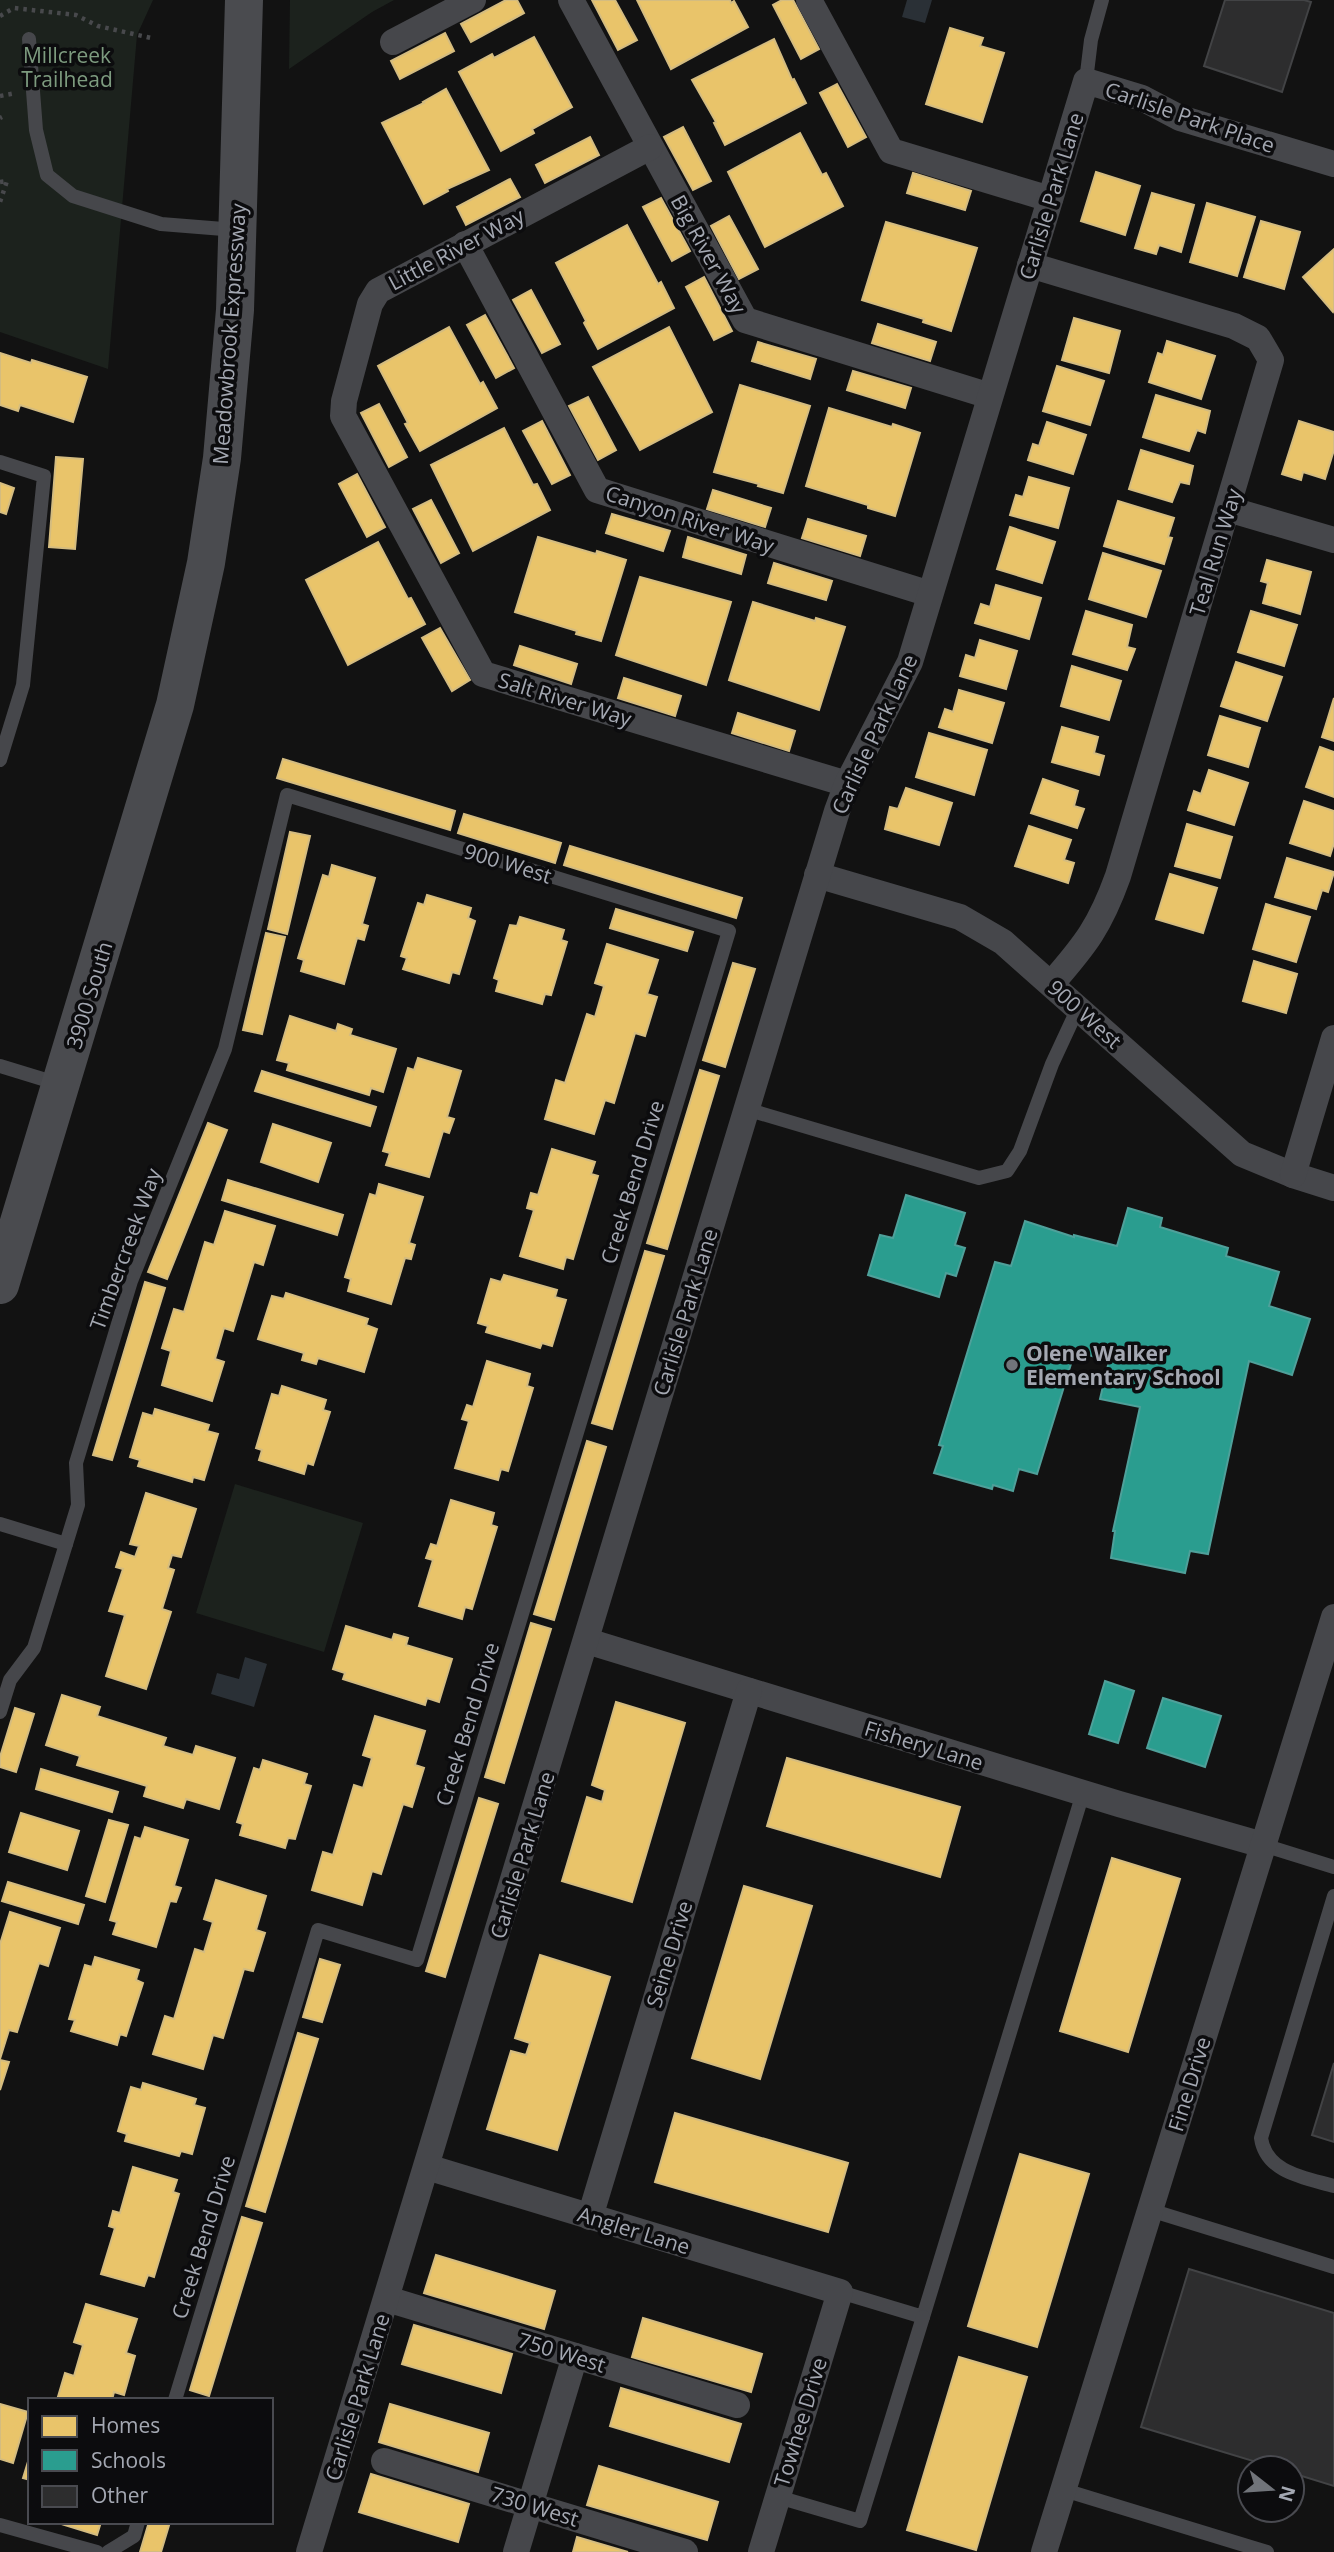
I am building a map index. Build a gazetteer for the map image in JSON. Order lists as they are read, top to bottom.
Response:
{
  "streets": {
    "main road": ["Meadowbrook Expressway", "3900 South"],
    "street": [
      "Carlisle Park Place",
      "Carlisle Park Lane",
      "Little River Way",
      "Big River Way",
      "Canyon River Way",
      "Teal Run Way",
      "Salt River Way",
      "900 West",
      "Fishery Lane",
      "Seine Drive",
      "Fine Drive",
      "Angler Lane",
      "750 West",
      "Towhee Drive",
      "730 West"
    ],
    "lane": ["Creek Bend Drive", "Timbercreek Way"]
  },
  "crossings": [
    ["Carlisle Park Place", "Carlisle Park Lane"],
    ["Carlisle Park Lane", "Big River Way"],
    ["Carlisle Park Lane", "Canyon River Way"],
    ["Carlisle Park Lane", "Teal Run Way"],
    ["Carlisle Park Lane", "Salt River Way"],
    ["Carlisle Park Lane", "900 West"],
    ["Carlisle Park Lane", "Fishery Lane"],
    ["Carlisle Park Lane", "Angler Lane"],
    ["Carlisle Park Lane", "750 West"],
    ["Little River Way", "Big River Way"],
    ["Little River Way", "Canyon River Way"],
    ["Little River Way", "Salt River Way"],
    ["Meadowbrook Expressway", "3900 South"],
    ["Teal Run Way", "900 West"],
    ["900 West", "Creek Bend Drive"],
    ["900 West", "Timbercreek Way"],
    ["Fishery Lane", "Seine Drive"],
    ["Fishery Lane", "Fine Drive"],
    ["Seine Drive", "Angler Lane"],
    ["Angler Lane", "Towhee Drive"]
  ],
  "parks": ["Millcreek Trailhead"],
  "places": ["Olene Walker Elementary School"],
  "legend": ["Homes", "Schools", "Other"],
  "north": "right"
}
